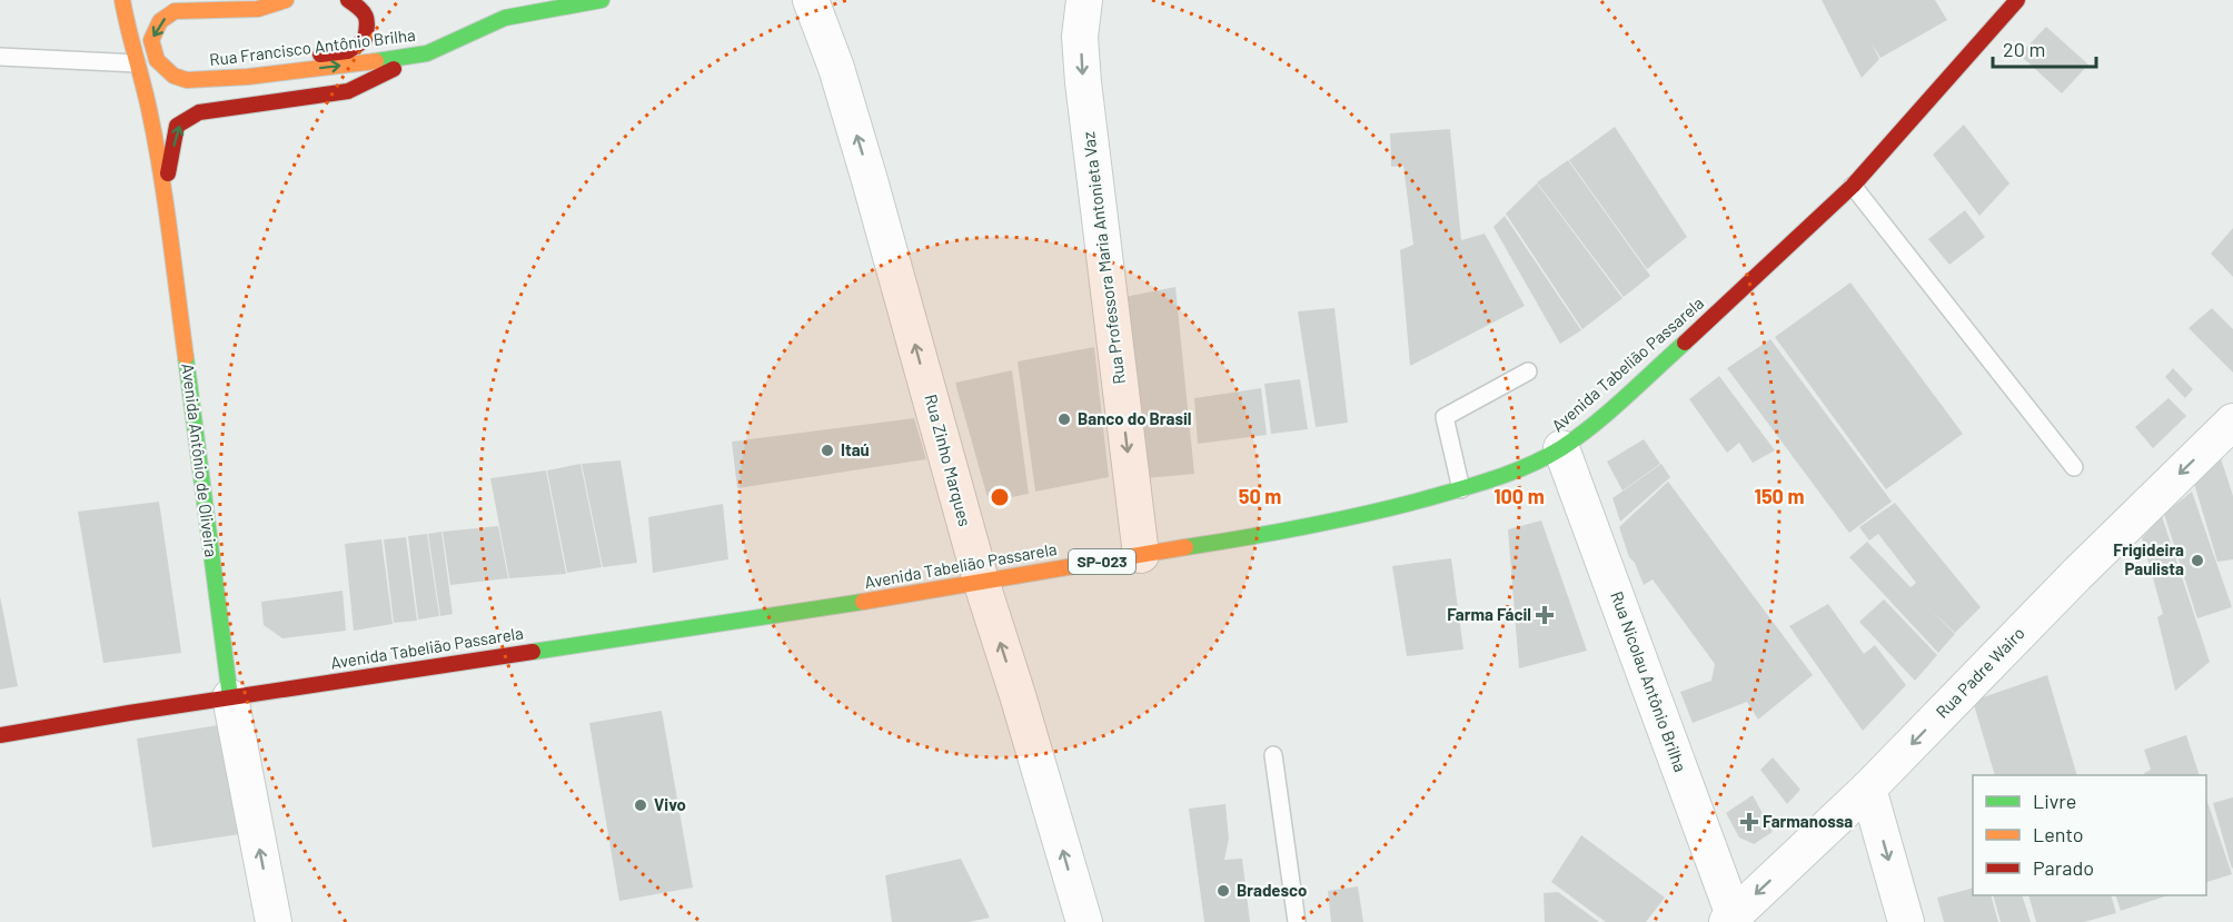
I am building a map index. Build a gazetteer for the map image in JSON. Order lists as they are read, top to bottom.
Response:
{
  "streets": {
    "main road": [
      "Rua Francisco Antônio Brilha",
      "Avenida Tabelião Passarela",
      "Avenida Antônio de Oliveira",
      "SP-023"
    ],
    "street": [
      "Rua Professora Maria Antonieta Vaz",
      "Rua Zinho Marques",
      "Rua Padre Wairo",
      "Rua Nicolau Antônio Brilha"
    ]
  },
  "crossings": [
    ["Rua Professora Maria Antonieta Vaz", "Avenida Tabelião Passarela"],
    ["Avenida Tabelião Passarela", "Avenida Antônio de Oliveira"],
    ["Avenida Tabelião Passarela", "Rua Zinho Marques"],
    ["Avenida Tabelião Passarela", "Rua Nicolau Antônio Brilha"],
    ["Rua Padre Wairo", "Rua Nicolau Antônio Brilha"]
  ],
  "one_way": ["Rua Professora Maria Antonieta Vaz", "Rua Zinho Marques", "Rua Padre Wairo"],
  "places": {
    "other": [
      "Banco do Brasil",
      "Itaú",
      "Frigideira Paulista",
      "Vivo",
      "Bradesco"
    ],
    "health": ["Farma Fácil", "Farmanossa"]
  },
  "legend": ["Livre", "Lento", "Parado"],
  "scale_bar": "20 m",
  "rings": ["50 m", "100 m", "150 m"]
}
